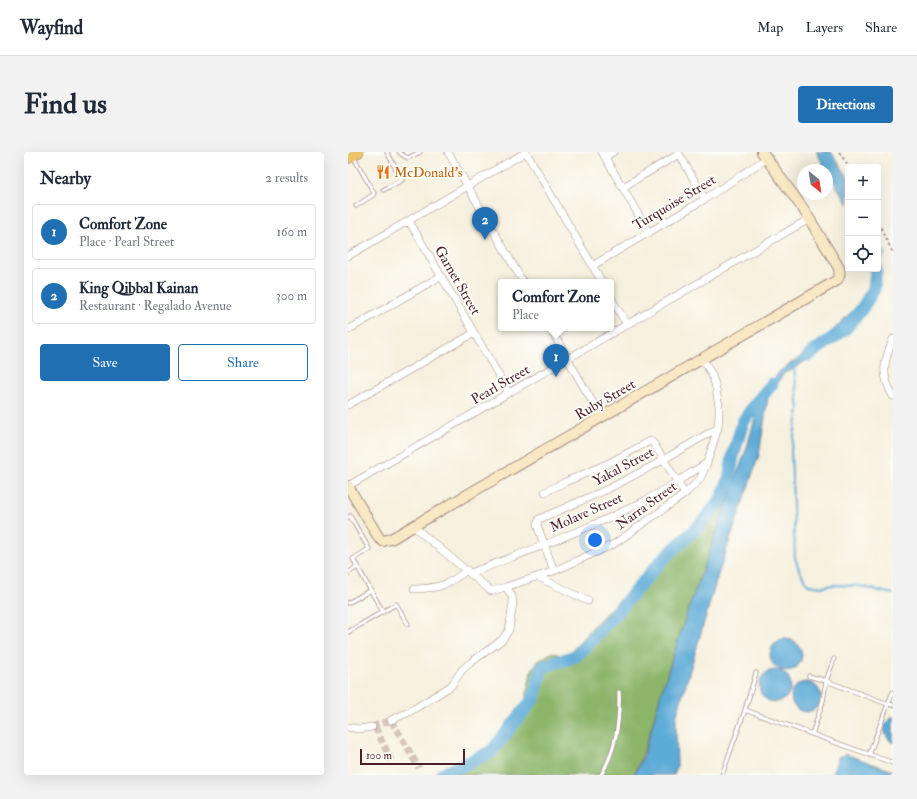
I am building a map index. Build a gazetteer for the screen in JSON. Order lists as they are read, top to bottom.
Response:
{
  "streets": {
    "street": [
      "Turquoise Street",
      "Garnet Street",
      "Pearl Street",
      "Ruby Street",
      "Yakal Street",
      "Narra Street",
      "Molave Street"
    ]
  },
  "crossings": [
    ["Garnet Street", "Pearl Street"],
    ["Pearl Street", "Ruby Street"],
    ["Ruby Street", "Narra Street"],
    ["Yakal Street", "Narra Street"],
    ["Yakal Street", "Molave Street"],
    ["Narra Street", "Molave Street"]
  ],
  "places": {
    "restaurant": ["McDonald's"]
  },
  "scale_bar": "100 m",
  "north": "bottom right",
  "page": {
    "header": "Wayfind",
    "nav": ["Map", "Layers", "Share"],
    "buttons": [
      "Directions",
      ["Save", "Share"]
    ],
    "title": "Find us",
    "heading": ["Nearby", "2 results"],
    "map_buttons": ["+", "−"],
    "list": [
      {
        "mark": "1",
        "name": "Comfort Zone",
        "note": "Place · Pearl Street",
        "value": "160 m"
      },
      {
        "mark": "2",
        "name": "King Qibbal Kainan",
        "note": "Restaurant · Regalado Avenue",
        "value": "300 m"
      }
    ],
    "pins": ["2", "1"],
    "popup": ["Comfort Zone", "Place"],
    "scale": "100 m"
  }
}
